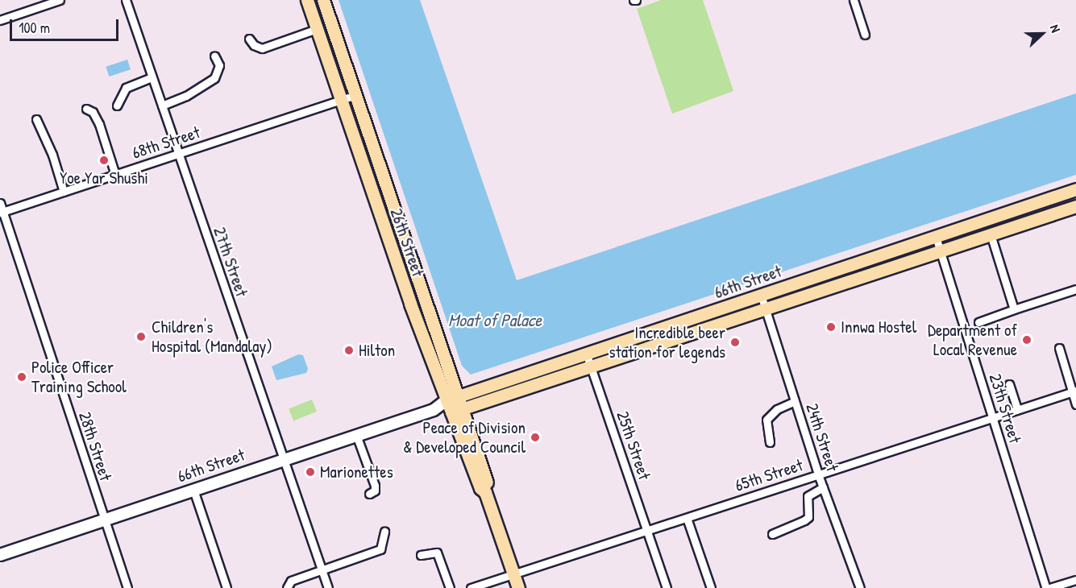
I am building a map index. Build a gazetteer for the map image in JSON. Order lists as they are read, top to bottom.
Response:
{
  "streets": {
    "main road": ["26th Street", "66th Street"],
    "street": [
      "68th Street",
      "27th Street",
      "23th Street",
      "24th Street",
      "25th Street",
      "28th Street",
      "65th Street"
    ]
  },
  "crossings": [
    ["68th Street", "26th Street"],
    ["68th Street", "27th Street"],
    ["68th Street", "28th Street"],
    ["26th Street", "66th Street"],
    ["26th Street", "65th Street"],
    ["27th Street", "66th Street"],
    ["66th Street", "23th Street"],
    ["66th Street", "24th Street"],
    ["66th Street", "25th Street"],
    ["66th Street", "28th Street"],
    ["23th Street", "65th Street"],
    ["24th Street", "65th Street"],
    ["25th Street", "65th Street"]
  ],
  "water": ["Moat of Palace"],
  "places": [
    "Yoe Yar Shushi",
    "Innwa Hostel",
    "Children's Hospital (Mandalay)",
    "Department of Local Revenue",
    "Incredible beer station for legends",
    "Hilton",
    "Police Officer Training School",
    "Peace of Division & Developed Council",
    "Marionettes"
  ],
  "scale_bar": "100 m",
  "north": "right"
}
